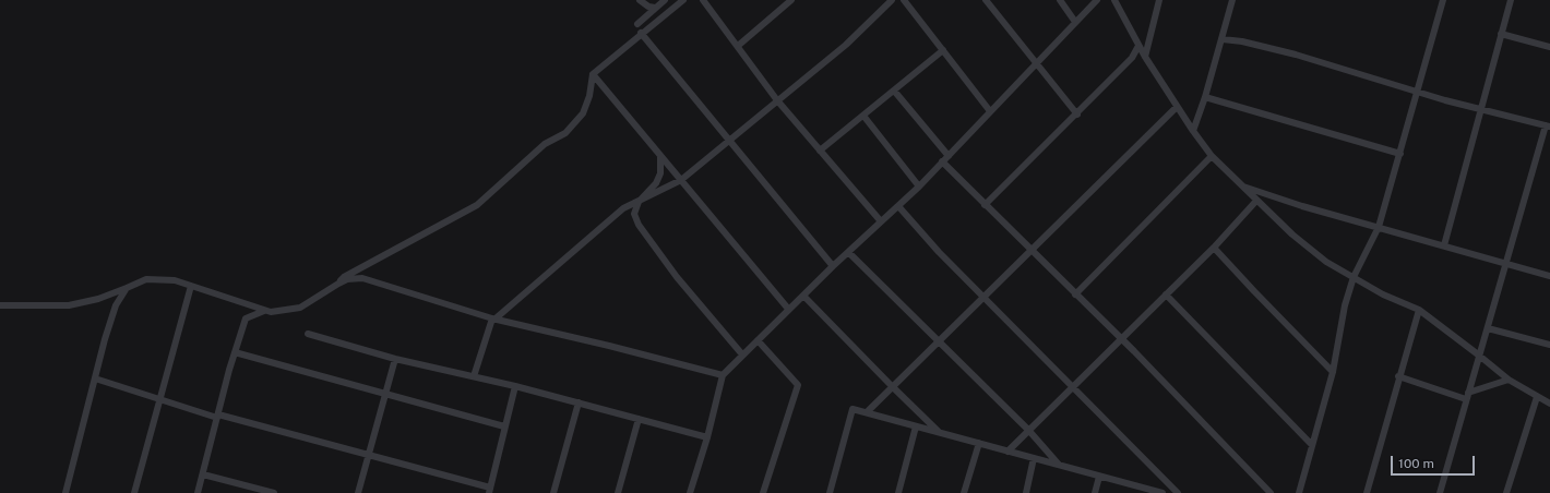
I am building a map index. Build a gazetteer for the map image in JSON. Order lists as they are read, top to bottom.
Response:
{
  "scale_bar": "100 m"
}
